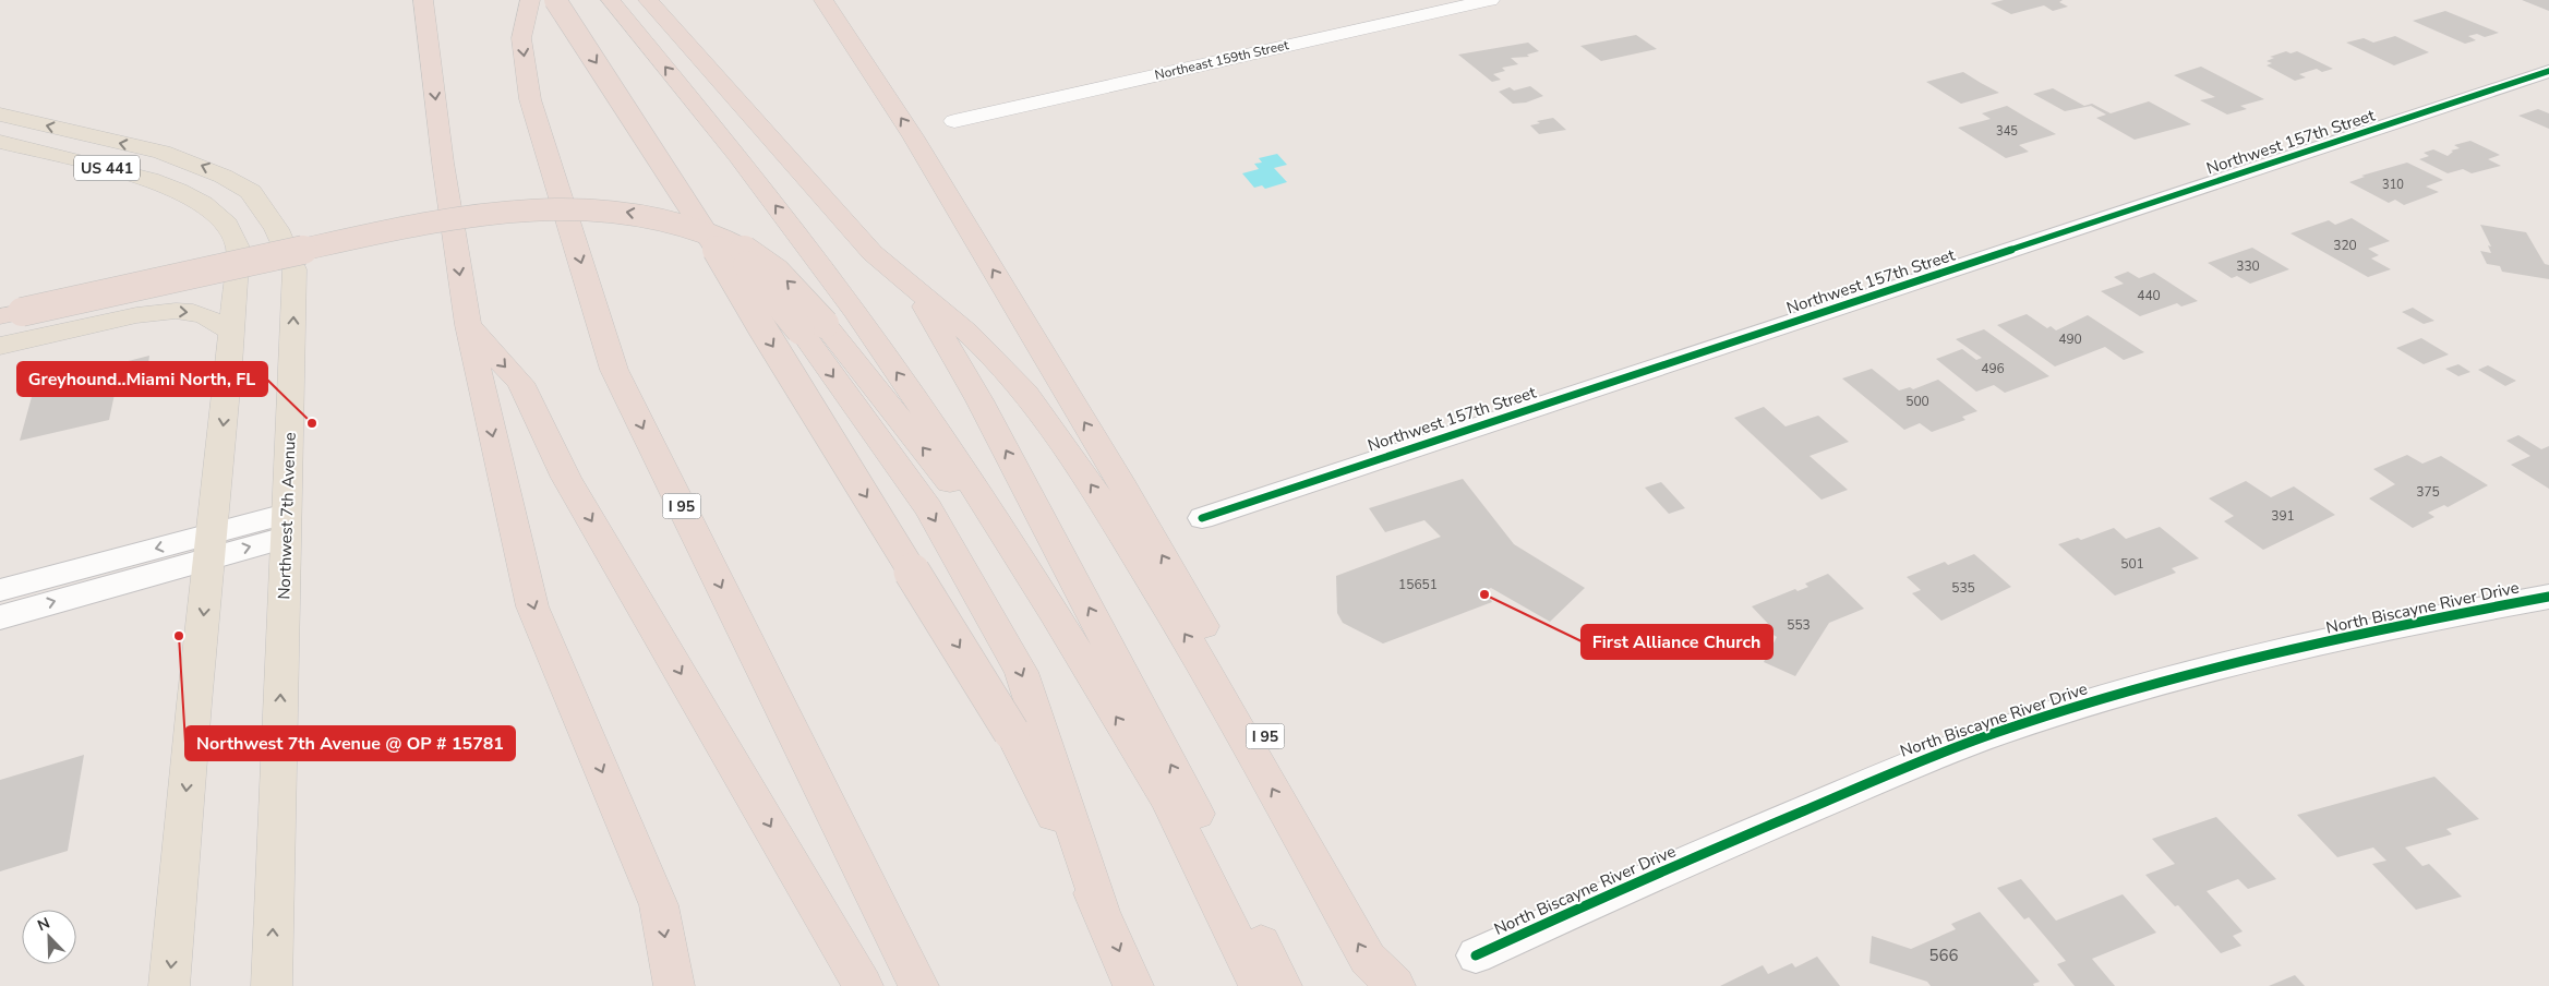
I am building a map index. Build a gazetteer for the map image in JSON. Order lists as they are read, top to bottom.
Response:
{
  "streets": {
    "highway": ["I 95"],
    "main road": ["US 441", "Northwest 7th Avenue"],
    "street": ["Northeast 159th Street", "Northwest 157th Street", "North Biscayne River Drive"]
  },
  "places": ["Greyhound..Miami North, FL", "First Alliance Church", "Northwest 7th Avenue @ OP # 15781"],
  "house_numbers": [
    "345",
    "310",
    "320",
    "330",
    "440",
    "490",
    "496",
    "500",
    "375",
    "391",
    "501",
    "15651",
    "535",
    "553",
    "566"
  ],
  "north": "top left"
}
